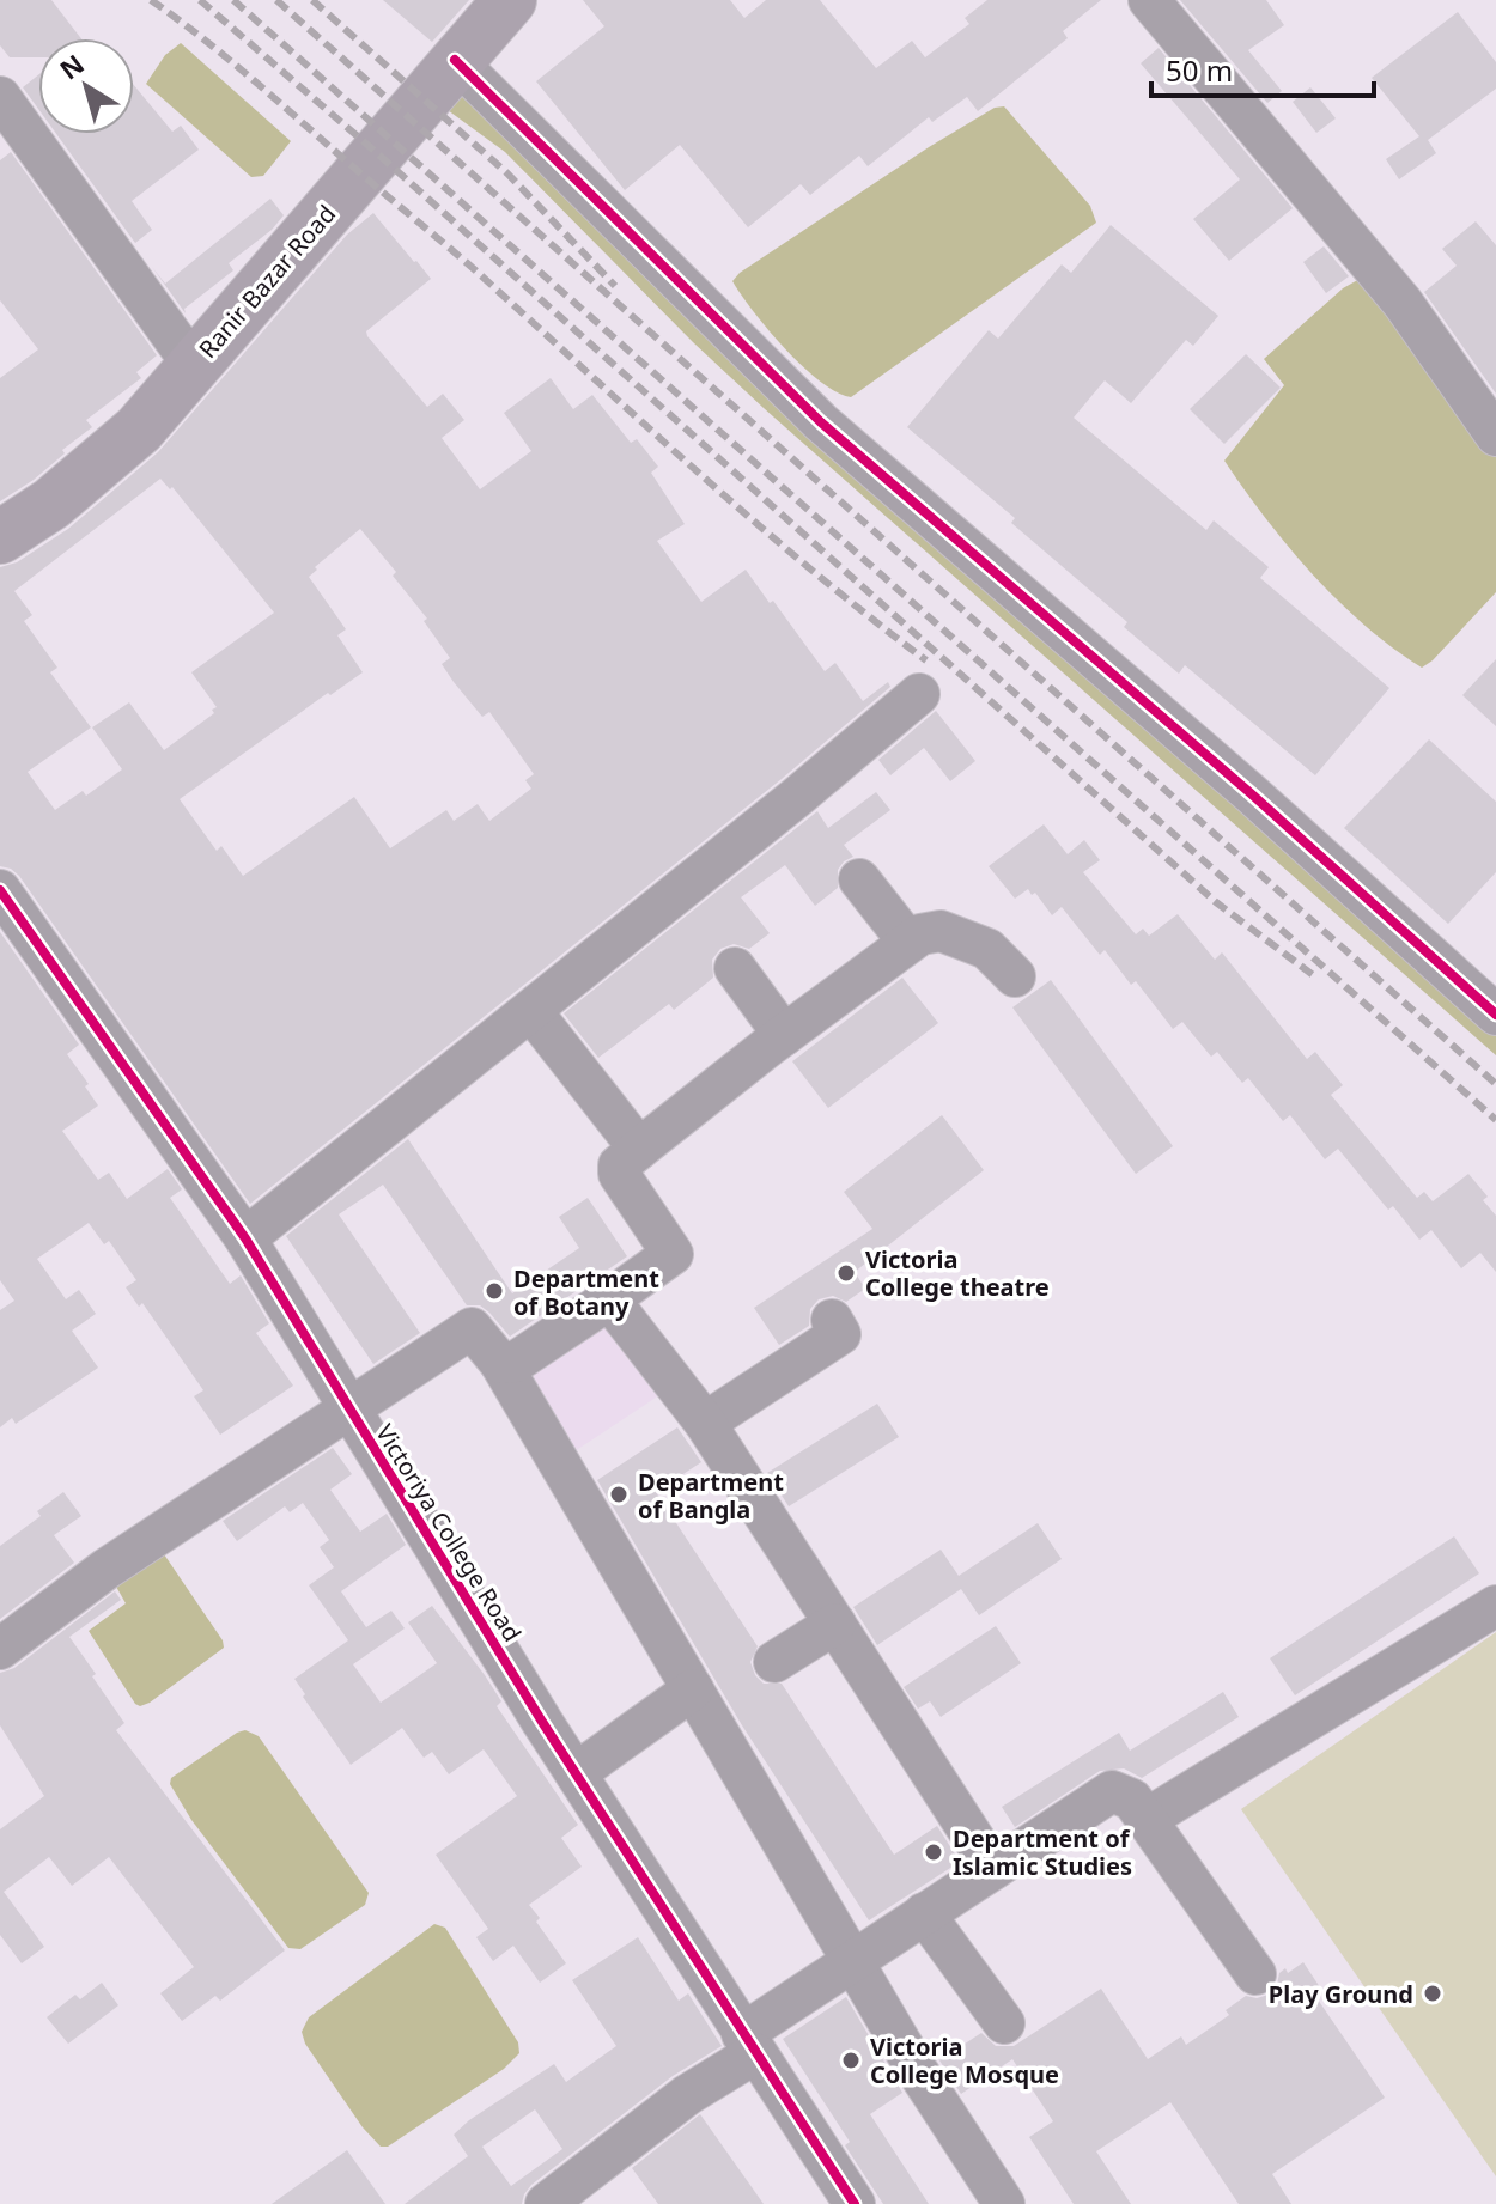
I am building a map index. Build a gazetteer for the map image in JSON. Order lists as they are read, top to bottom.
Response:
{
  "streets": {
    "main road": ["Ranir Bazar Road"],
    "street": ["Victoriya College Road"]
  },
  "places": [
    "Victoria College theatre",
    "Department of Botany",
    "Department of Bangla",
    "Department of Islamic Studies",
    "Play Ground",
    "Victoria College Mosque"
  ],
  "scale_bar": "50 m",
  "north": "top left"
}
